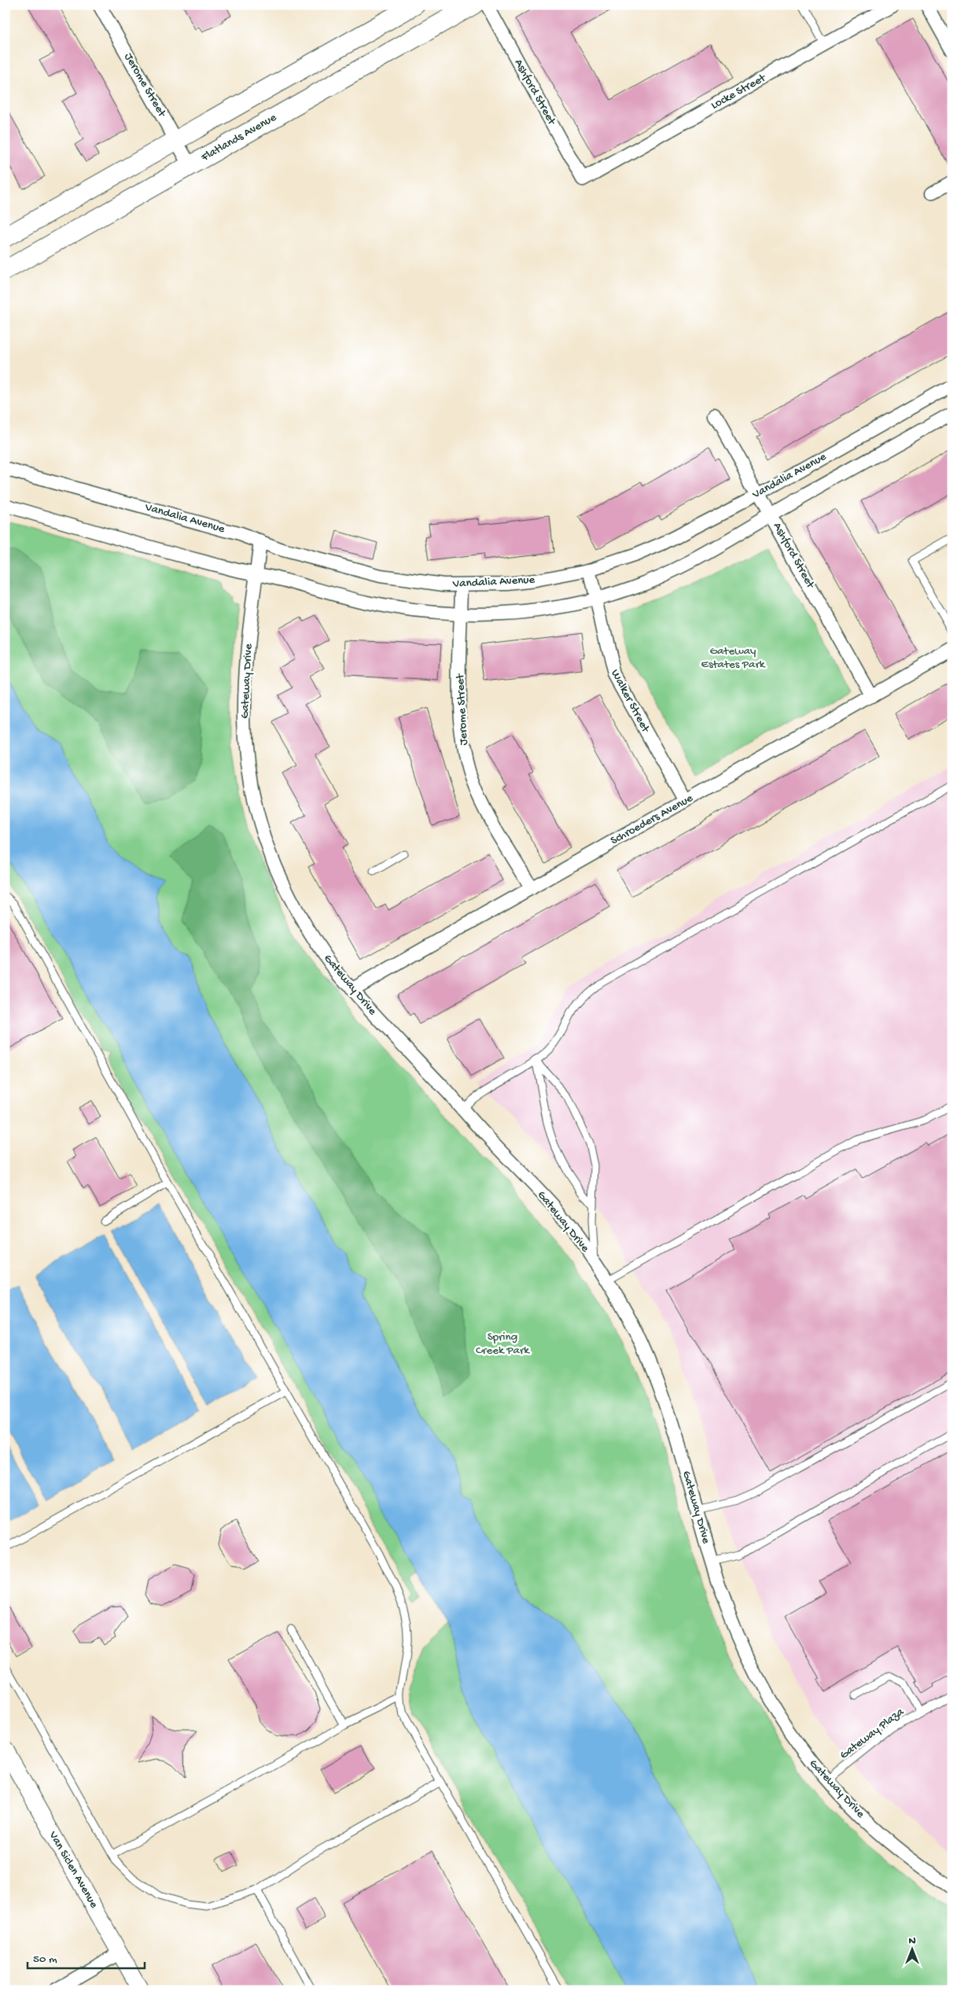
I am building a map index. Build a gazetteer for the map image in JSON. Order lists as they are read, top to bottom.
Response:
{
  "streets": {
    "main road": ["Flatlands Avenue"],
    "street": [
      "Jerome Street",
      "Ashford Street",
      "Locke Street",
      "Vandalia Avenue",
      "Gateway Drive",
      "Walker Street",
      "Schroeders Avenue",
      "Van Siclen Avenue"
    ],
    "lane": ["Gateway Plaza"]
  },
  "crossings": [
    ["Jerome Street", "Flatlands Avenue"],
    ["Jerome Street", "Vandalia Avenue"],
    ["Jerome Street", "Schroeders Avenue"],
    ["Ashford Street", "Locke Street"],
    ["Ashford Street", "Vandalia Avenue"],
    ["Ashford Street", "Schroeders Avenue"],
    ["Vandalia Avenue", "Gateway Drive"],
    ["Vandalia Avenue", "Walker Street"],
    ["Gateway Drive", "Schroeders Avenue"],
    ["Gateway Drive", "Gateway Plaza"],
    ["Walker Street", "Schroeders Avenue"]
  ],
  "parks": ["Gateway Estates Park", "Spring Creek Park"],
  "scale_bar": "50 m",
  "north": "top"
}
